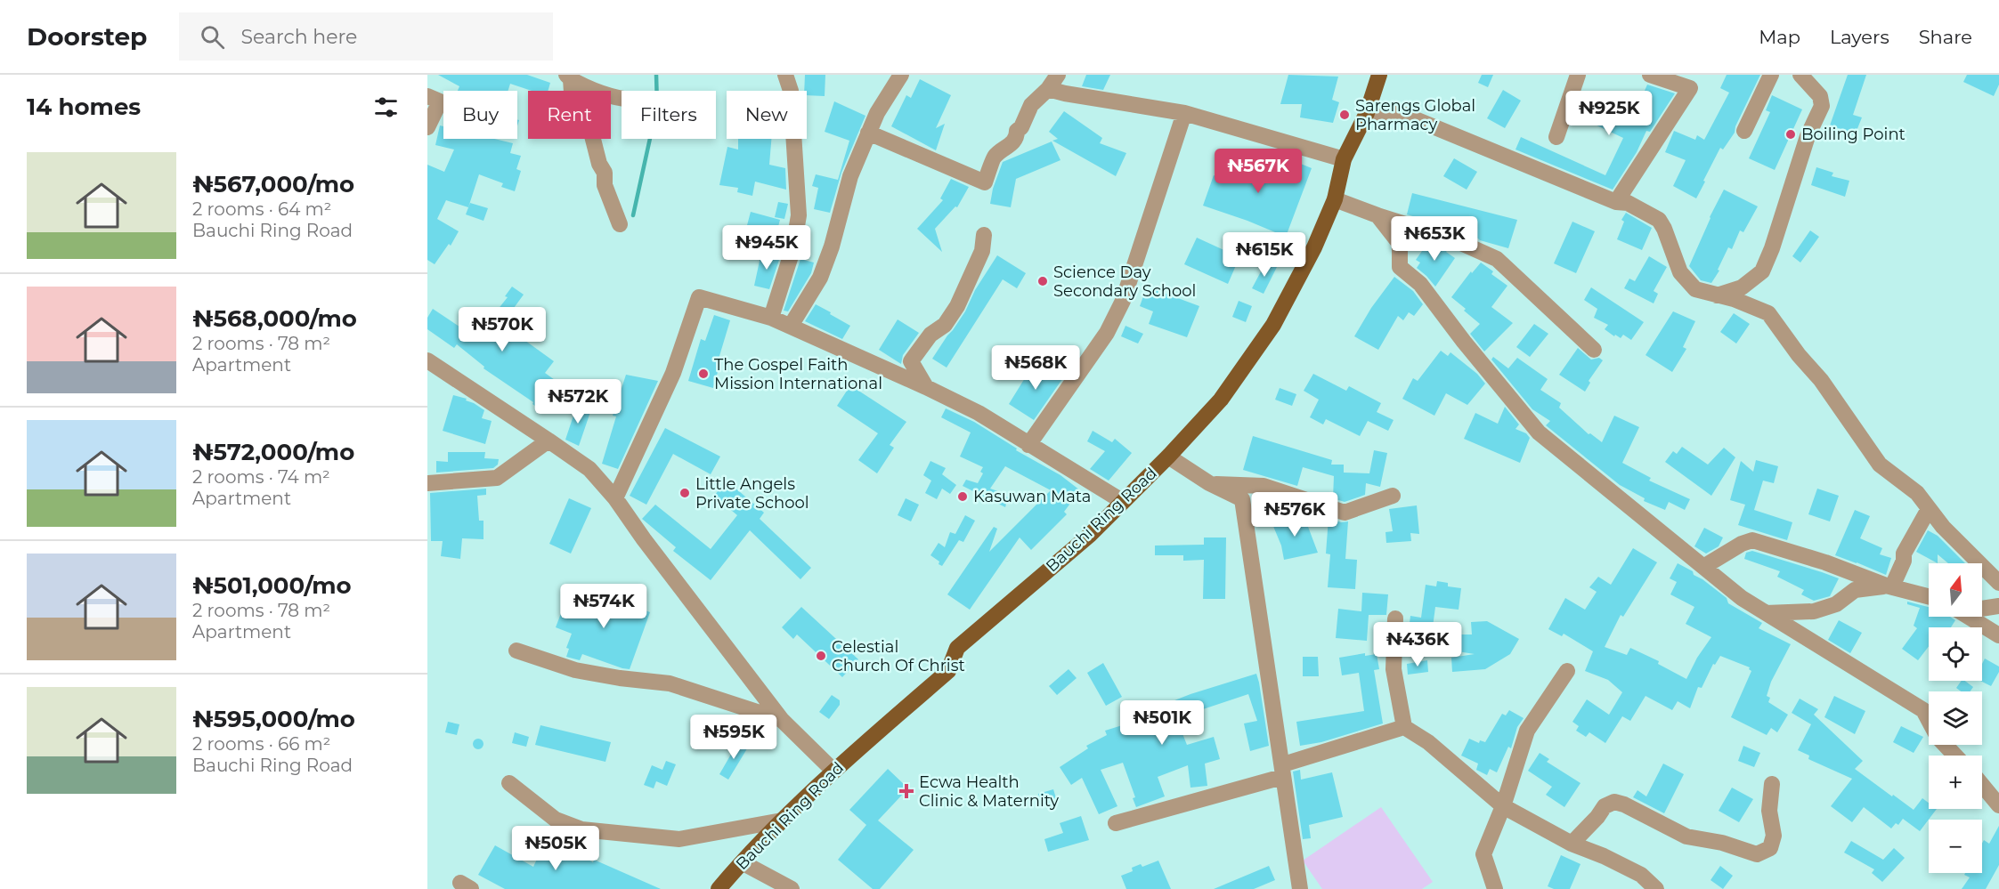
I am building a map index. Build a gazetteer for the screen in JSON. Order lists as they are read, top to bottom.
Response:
{
  "streets": {
    "main road": ["Bauchi Ring Road"]
  },
  "places": {
    "other": [
      "Sarengs Global Pharmacy",
      "Boiling Point",
      "Science Day Secondary School",
      "The Gospel Faith Mission International",
      "Little Angels Private School",
      "Kasuwan Mata",
      "Celestial Church Of Christ"
    ],
    "health": ["Ecwa Health Clinic & Maternity"]
  },
  "north": "top",
  "page": {
    "header": "Doorstep",
    "search": "Search here",
    "nav": ["Map", "Layers", "Share"],
    "heading": "14 homes",
    "price": [
      "₦925K",
      "₦567K",
      "₦653K",
      "₦945K",
      "₦615K",
      "₦570K",
      "₦568K",
      "₦572K",
      "₦576K",
      "₦574K",
      "₦436K",
      "₦501K",
      "₦595K",
      "₦505K"
    ],
    "chip": [
      "Buy",
      "Rent",
      "Filters",
      "New"
    ],
    "list": [
      {
        "name": "₦567,000/mo",
        "note": "2 rooms · 64 m² · Bauchi Ring Road"
      },
      {
        "name": "₦568,000/mo",
        "note": "2 rooms · 78 m² · Apartment"
      },
      {
        "name": "₦572,000/mo",
        "note": "2 rooms · 74 m² · Apartment"
      },
      {
        "name": "₦501,000/mo",
        "note": "2 rooms · 78 m² · Apartment"
      },
      {
        "name": "₦595,000/mo",
        "note": "2 rooms · 66 m² · Bauchi Ring Road"
      }
    ],
    "map_buttons": ["+", "−"]
  }
}
